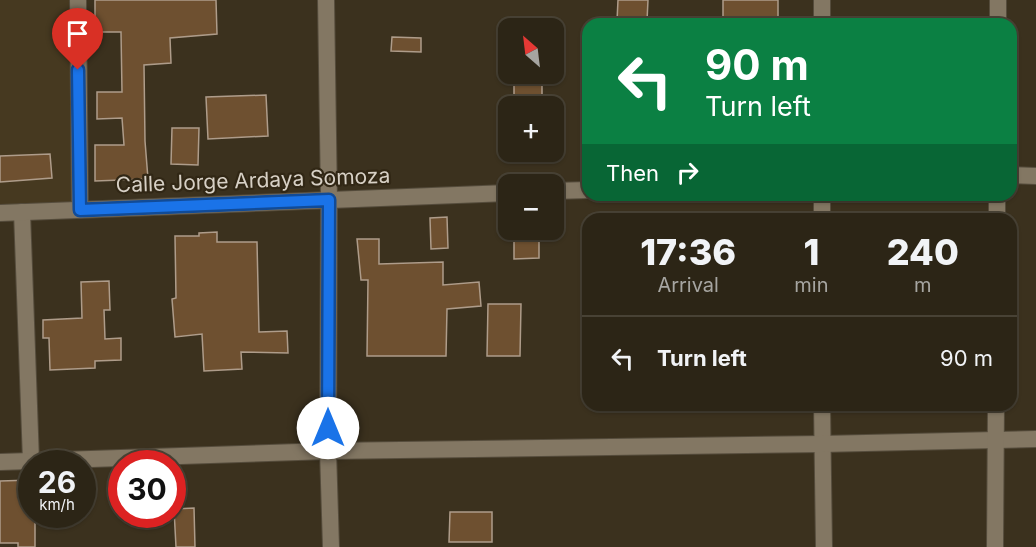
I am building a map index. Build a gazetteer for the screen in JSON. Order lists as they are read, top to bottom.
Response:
{
  "streets": {
    "street": ["Calle Jorge Ardaya Somoza"]
  },
  "north": "top left",
  "page": {
    "map_buttons": ["+", "−"],
    "turn": ["90 m", "Turn left"],
    "then": "Then",
    "eta": [
      "17:36",
      "Arrival",
      "1",
      "min",
      "240",
      "m"
    ],
    "list": [
      {
        "name": "Turn left",
        "value": "90 m"
      }
    ],
    "speed": "26 km/h",
    "limit": "30"
  }
}
